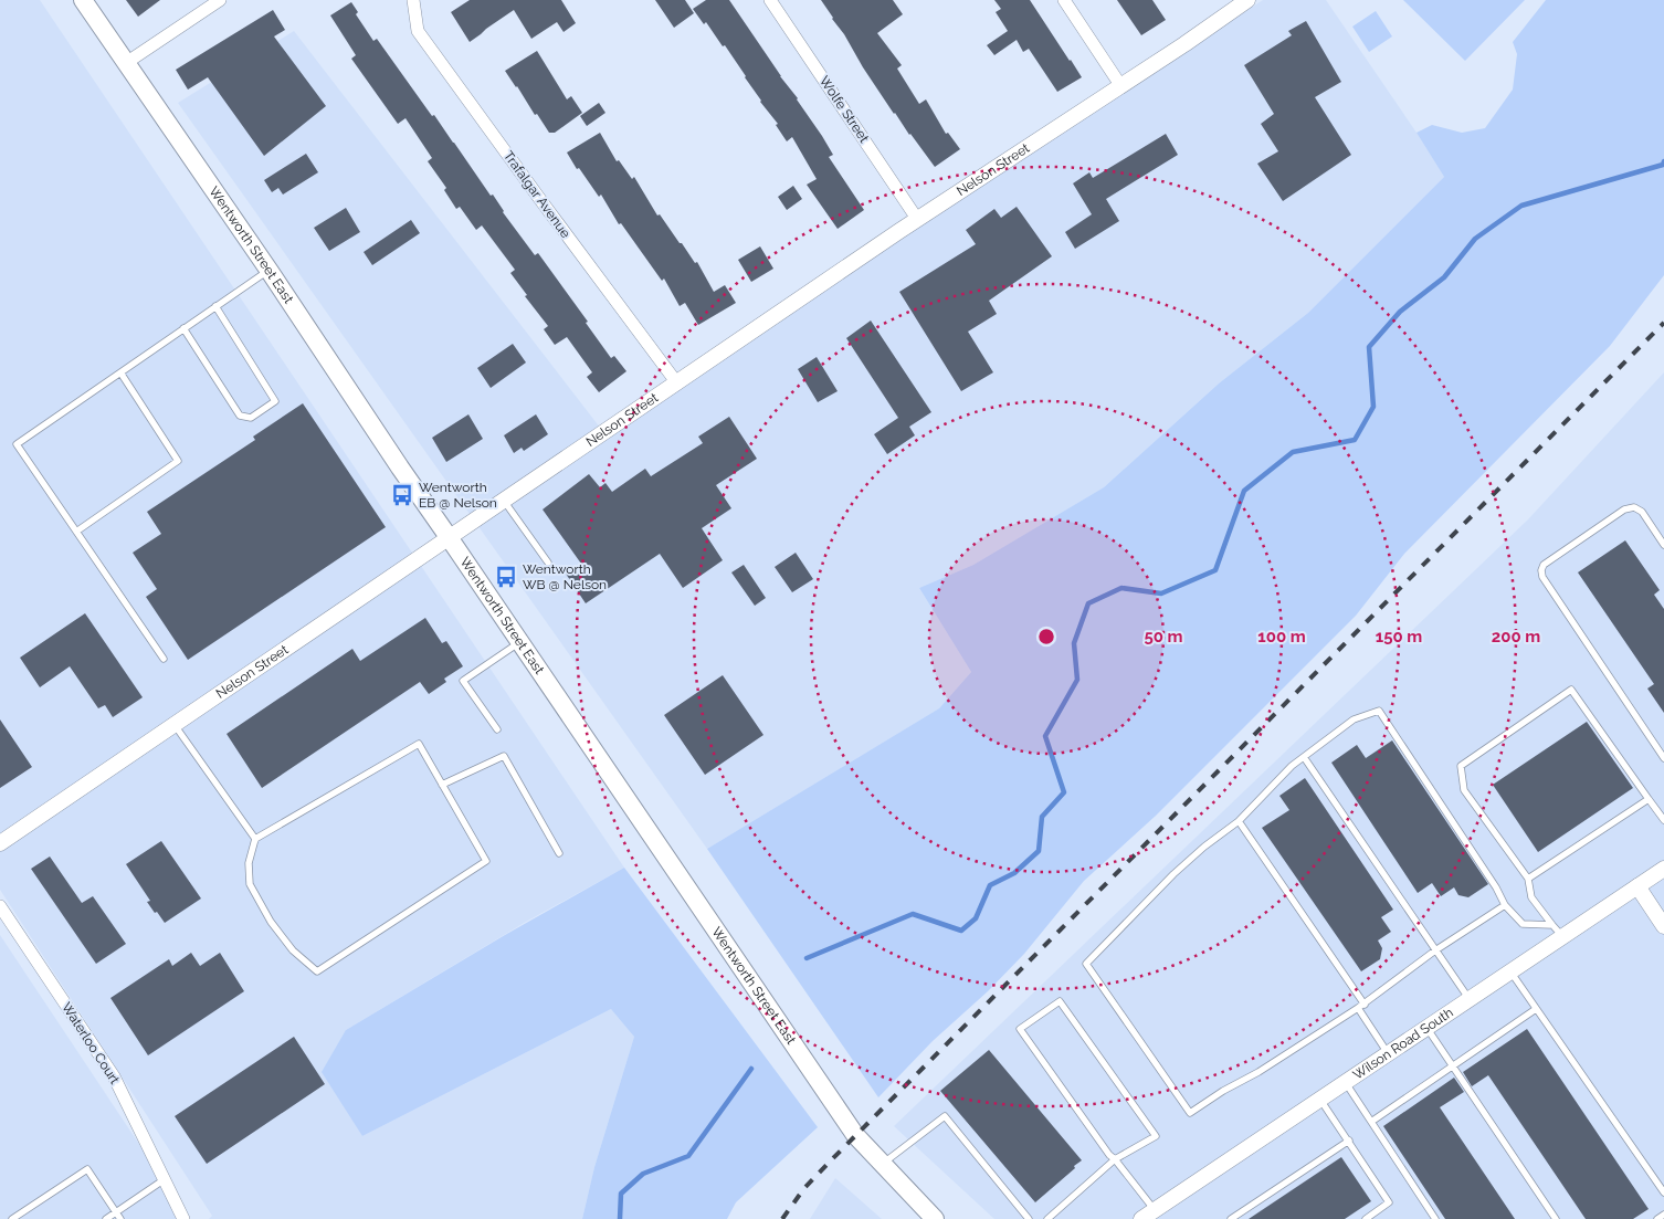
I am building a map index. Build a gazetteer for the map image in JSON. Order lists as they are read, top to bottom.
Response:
{
  "streets": {
    "main road": ["Wentworth Street East"],
    "street": [
      "Wolfe Street",
      "Nelson Street",
      "Trafalgar Avenue",
      "Waterloo Court",
      "Wilson Road South"
    ]
  },
  "crossings": [
    ["Wolfe Street", "Nelson Street"],
    ["Nelson Street", "Trafalgar Avenue"],
    ["Nelson Street", "Wentworth Street East"]
  ],
  "places": {
    "bus stop": ["Wentworth EB @ Nelson", "Wentworth WB @ Nelson"]
  },
  "rings": [
    "50 m",
    "100 m",
    "150 m",
    "200 m"
  ]
}
